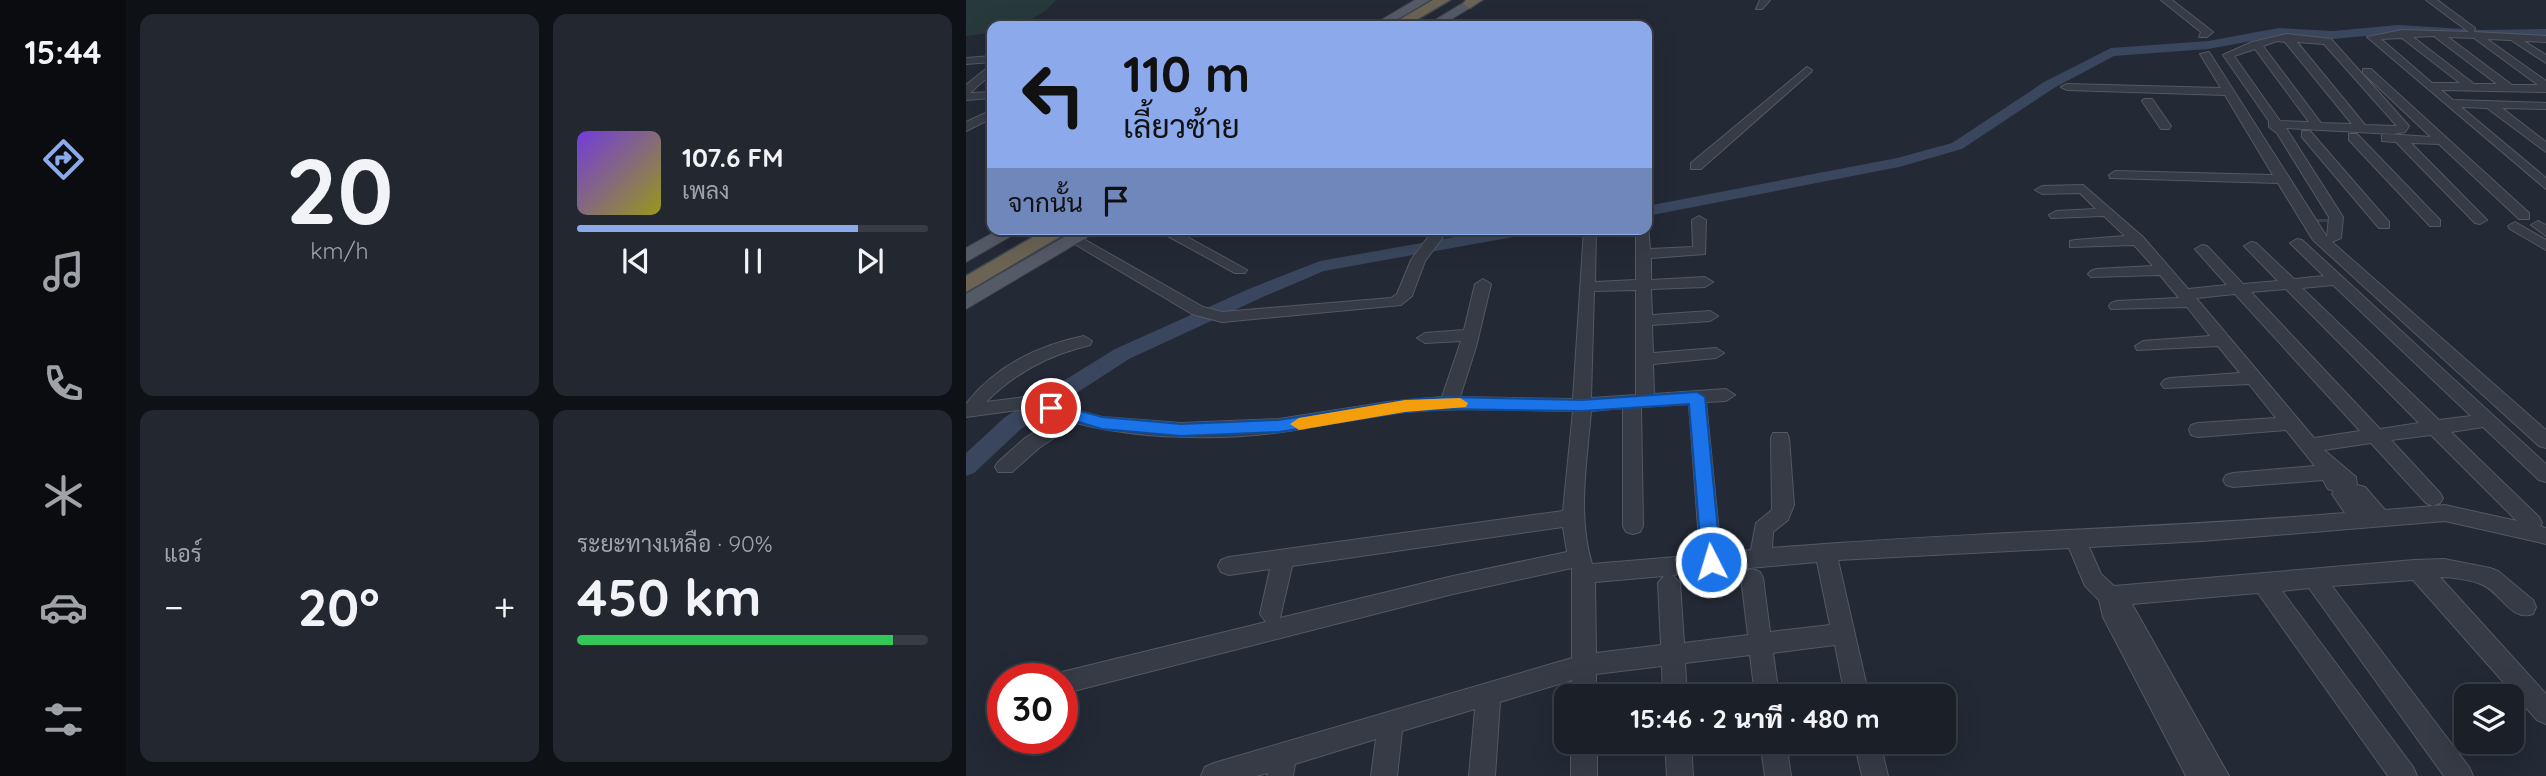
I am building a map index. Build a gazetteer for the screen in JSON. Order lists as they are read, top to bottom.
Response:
{
  "page": {
    "tabs": "15:44",
    "tile": [
      ["20", "km/h"],
      "แอร์",
      ["ระยะทางเหลือ · 90%", "450 km"]
    ],
    "turn": ["110 m", "เลี้ยวซ้าย"],
    "song": ["107.6 FM", "เพลง"],
    "then": "จากนั้น",
    "heat": ["−", "20°", "+"],
    "limit": "30",
    "trip": "15:46 · 2 นาที · 480 m"
  }
}
